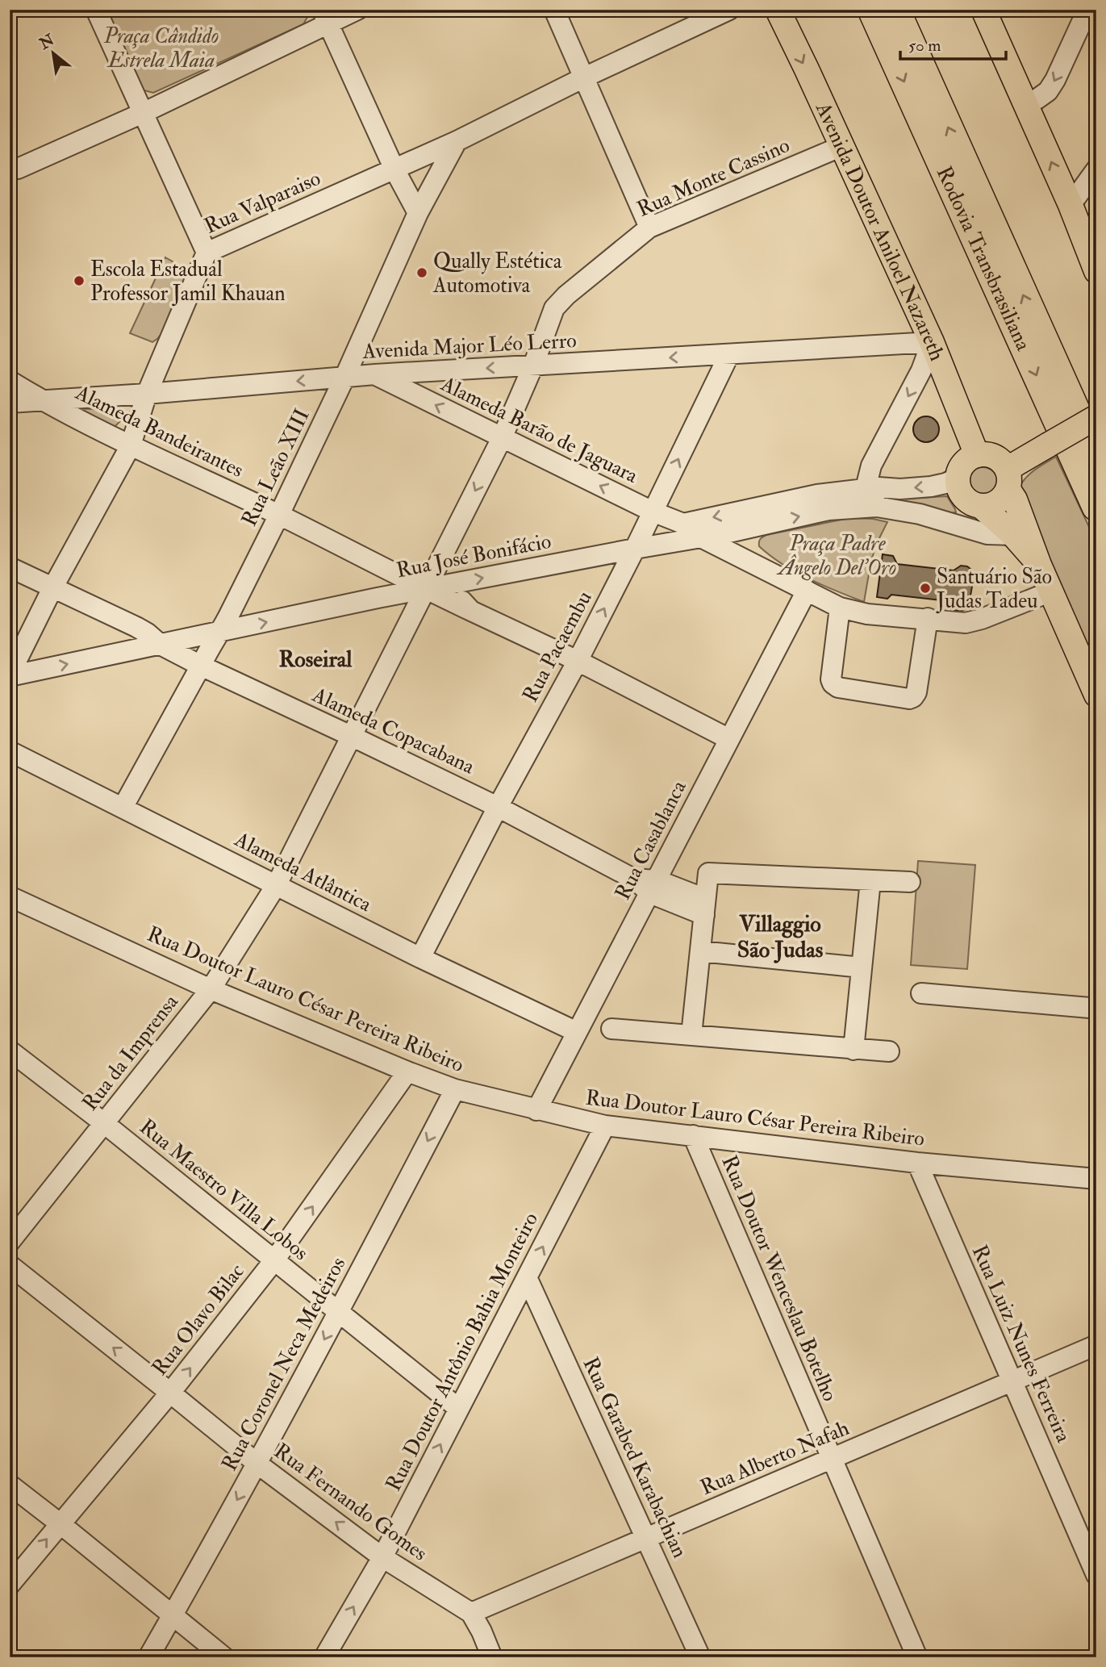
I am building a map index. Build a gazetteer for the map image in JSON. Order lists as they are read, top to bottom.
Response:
{
  "streets": {
    "highway": ["Rodovia Transbrasiliana"],
    "main road": ["Avenida Doutor Aniloel Nazareth"],
    "street": [
      "Rua Monte Cassino",
      "Rua Valparaiso",
      "Avenida Major Léo Lerro",
      "Alameda Barão de Jaguara",
      "Alameda Bandeirantes",
      "Rua Leão XIII",
      "Rua José Bonifácio",
      "Rua Pacaembu",
      "Alameda Copacabana",
      "Rua Casablanca",
      "Alameda Atlântica",
      "Rua Doutor Lauro César Pereira Ribeiro",
      "Rua da Imprensa",
      "Rua Maestro Villa Lobos",
      "Rua Doutor Wenceslau Botelho",
      "Rua Olavo Bilac",
      "Rua Luiz Nunes Ferreira",
      "Rua Doutor Antônio Bahia Monteiro",
      "Rua Coronel Neca Medeiros",
      "Rua Garabed Karabachian",
      "Rua Alberto Nafah",
      "Rua Fernando Gomes"
    ]
  },
  "crossings": [
    ["Rua Monte Cassino", "Avenida Doutor Aniloel Nazareth"],
    ["Rua Monte Cassino", "Avenida Major Léo Lerro"],
    ["Rua Monte Cassino", "Alameda Barão de Jaguara"],
    ["Rua Monte Cassino", "Alameda Bandeirantes"],
    ["Rua Monte Cassino", "Rua José Bonifácio"],
    ["Rua Monte Cassino", "Alameda Copacabana"],
    ["Rua Monte Cassino", "Alameda Atlântica"],
    ["Rua Monte Cassino", "Rua da Imprensa"],
    ["Rua Valparaiso", "Avenida Major Léo Lerro"],
    ["Rua Valparaiso", "Alameda Bandeirantes"],
    ["Rua Valparaiso", "Rua Leão XIII"],
    ["Rua Valparaiso", "Rua José Bonifácio"],
    ["Rua Valparaiso", "Alameda Copacabana"],
    ["Avenida Doutor Aniloel Nazareth", "Avenida Major Léo Lerro"],
    ["Avenida Major Léo Lerro", "Alameda Barão de Jaguara"],
    ["Avenida Major Léo Lerro", "Alameda Bandeirantes"],
    ["Avenida Major Léo Lerro", "Rua Leão XIII"],
    ["Avenida Major Léo Lerro", "Rua Pacaembu"],
    ["Alameda Barão de Jaguara", "Rua Pacaembu"],
    ["Alameda Bandeirantes", "Rua Leão XIII"],
    ["Alameda Bandeirantes", "Rua José Bonifácio"],
    ["Alameda Bandeirantes", "Rua Pacaembu"],
    ["Alameda Bandeirantes", "Rua Casablanca"],
    ["Rua Leão XIII", "Rua José Bonifácio"],
    ["Rua Leão XIII", "Alameda Copacabana"],
    ["Rua Leão XIII", "Alameda Atlântica"],
    ["Rua José Bonifácio", "Rua Pacaembu"],
    ["Rua José Bonifácio", "Alameda Copacabana"],
    ["Rua Pacaembu", "Alameda Copacabana"],
    ["Rua Pacaembu", "Alameda Atlântica"],
    ["Alameda Copacabana", "Rua Casablanca"],
    ["Rua Casablanca", "Alameda Atlântica"],
    ["Rua Casablanca", "Rua Doutor Lauro César Pereira Ribeiro"],
    ["Alameda Atlântica", "Rua da Imprensa"],
    ["Rua Doutor Lauro César Pereira Ribeiro", "Rua da Imprensa"],
    ["Rua Doutor Lauro César Pereira Ribeiro", "Rua Doutor Wenceslau Botelho"],
    ["Rua Doutor Lauro César Pereira Ribeiro", "Rua Olavo Bilac"],
    ["Rua Doutor Lauro César Pereira Ribeiro", "Rua Luiz Nunes Ferreira"],
    ["Rua Doutor Lauro César Pereira Ribeiro", "Rua Doutor Antônio Bahia Monteiro"],
    ["Rua Doutor Lauro César Pereira Ribeiro", "Rua Coronel Neca Medeiros"],
    ["Rua da Imprensa", "Rua Maestro Villa Lobos"],
    ["Rua Maestro Villa Lobos", "Rua Olavo Bilac"],
    ["Rua Maestro Villa Lobos", "Rua Doutor Antônio Bahia Monteiro"],
    ["Rua Maestro Villa Lobos", "Rua Coronel Neca Medeiros"],
    ["Rua Doutor Wenceslau Botelho", "Rua Alberto Nafah"],
    ["Rua Olavo Bilac", "Rua Fernando Gomes"],
    ["Rua Luiz Nunes Ferreira", "Rua Alberto Nafah"],
    ["Rua Doutor Antônio Bahia Monteiro", "Rua Garabed Karabachian"],
    ["Rua Doutor Antônio Bahia Monteiro", "Rua Fernando Gomes"],
    ["Rua Coronel Neca Medeiros", "Rua Fernando Gomes"],
    ["Rua Garabed Karabachian", "Rua Alberto Nafah"],
    ["Rua Alberto Nafah", "Rua Fernando Gomes"]
  ],
  "one_way": [
    "Avenida Major Léo Lerro",
    "Alameda Barão de Jaguara",
    "Rua José Bonifácio",
    "Rua Pacaembu",
    "Rua Olavo Bilac",
    "Rua Doutor Antônio Bahia Monteiro",
    "Rua Coronel Neca Medeiros"
  ],
  "districts": ["Roseiral", "Villaggio São Judas"],
  "parks": ["Praça Cândido Estrela Maia", "Praça Padre Ângelo Del'Oro"],
  "places": ["Qually Estética Automotiva", "Escola Estadual Professor Jamil Khauan", "Santuário São Judas Tadeu"],
  "scale_bar": "50 m",
  "north": "top left"
}
